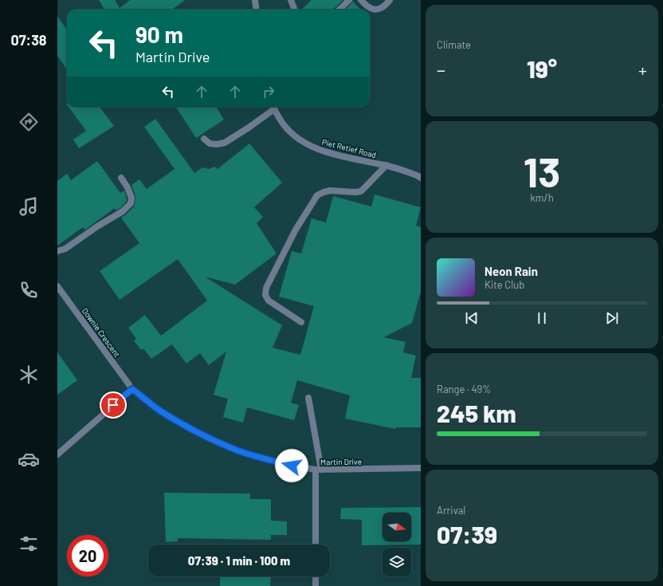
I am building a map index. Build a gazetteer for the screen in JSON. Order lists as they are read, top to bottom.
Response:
{
  "streets": {
    "street": ["Piet Retief Road", "Downie Crescent", "Martin Drive"]
  },
  "crossings": [
    ["Downie Crescent", "Martin Drive"]
  ],
  "north": "right",
  "page": {
    "tabs": "07:38",
    "tile": [
      "Climate",
      ["13", "km/h"],
      ["Range · 49%", "245 km"],
      ["Arrival", "07:39"]
    ],
    "turn": ["90 m", "Martin Drive"],
    "heat": ["−", "19°", "+"],
    "song": ["Neon Rain", "Kite Club"],
    "limit": "20",
    "trip": "07:39 · 1 min · 100 m"
  }
}
